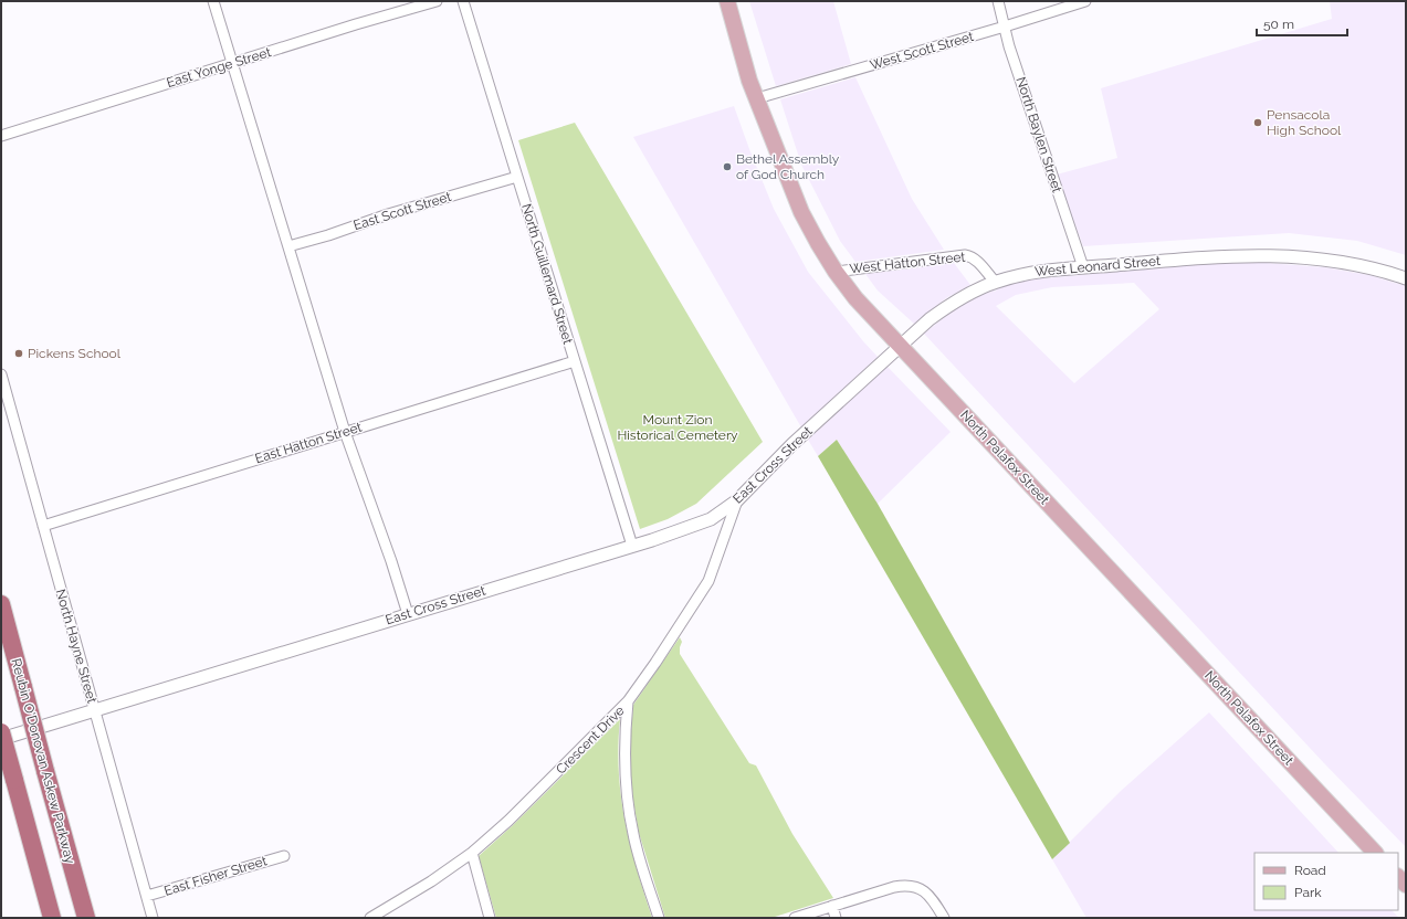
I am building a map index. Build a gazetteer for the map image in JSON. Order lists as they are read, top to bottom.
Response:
{
  "streets": {
    "highway": ["Reubin O'Donovan Askew Parkway"],
    "main road": ["North Palafox Street"],
    "street": [
      "West Scott Street",
      "East Yonge Street",
      "North Baylen Street",
      "East Scott Street",
      "West Hatton Street",
      "West Leonard Street",
      "North Guillemard Street",
      "East Hatton Street",
      "East Cross Street",
      "North Hayne Street",
      "Crescent Drive",
      "East Fisher Street"
    ]
  },
  "crossings": [
    ["West Scott Street", "North Baylen Street"],
    ["West Scott Street", "North Palafox Street"],
    ["North Baylen Street", "West Leonard Street"],
    ["East Scott Street", "North Guillemard Street"],
    ["West Hatton Street", "West Leonard Street"],
    ["West Hatton Street", "North Palafox Street"],
    ["West Leonard Street", "North Palafox Street"],
    ["West Leonard Street", "East Cross Street"],
    ["North Guillemard Street", "East Hatton Street"],
    ["North Guillemard Street", "East Cross Street"],
    ["East Hatton Street", "North Hayne Street"],
    ["East Cross Street", "North Hayne Street"],
    ["East Cross Street", "Crescent Drive"],
    ["North Hayne Street", "East Fisher Street"]
  ],
  "parks": ["Mount Zion Historical Cemetery"],
  "places": ["Pensacola High School", "Bethel Assembly of God Church", "Pickens School"],
  "legend": ["Road", "Park"],
  "scale_bar": "50 m"
}
